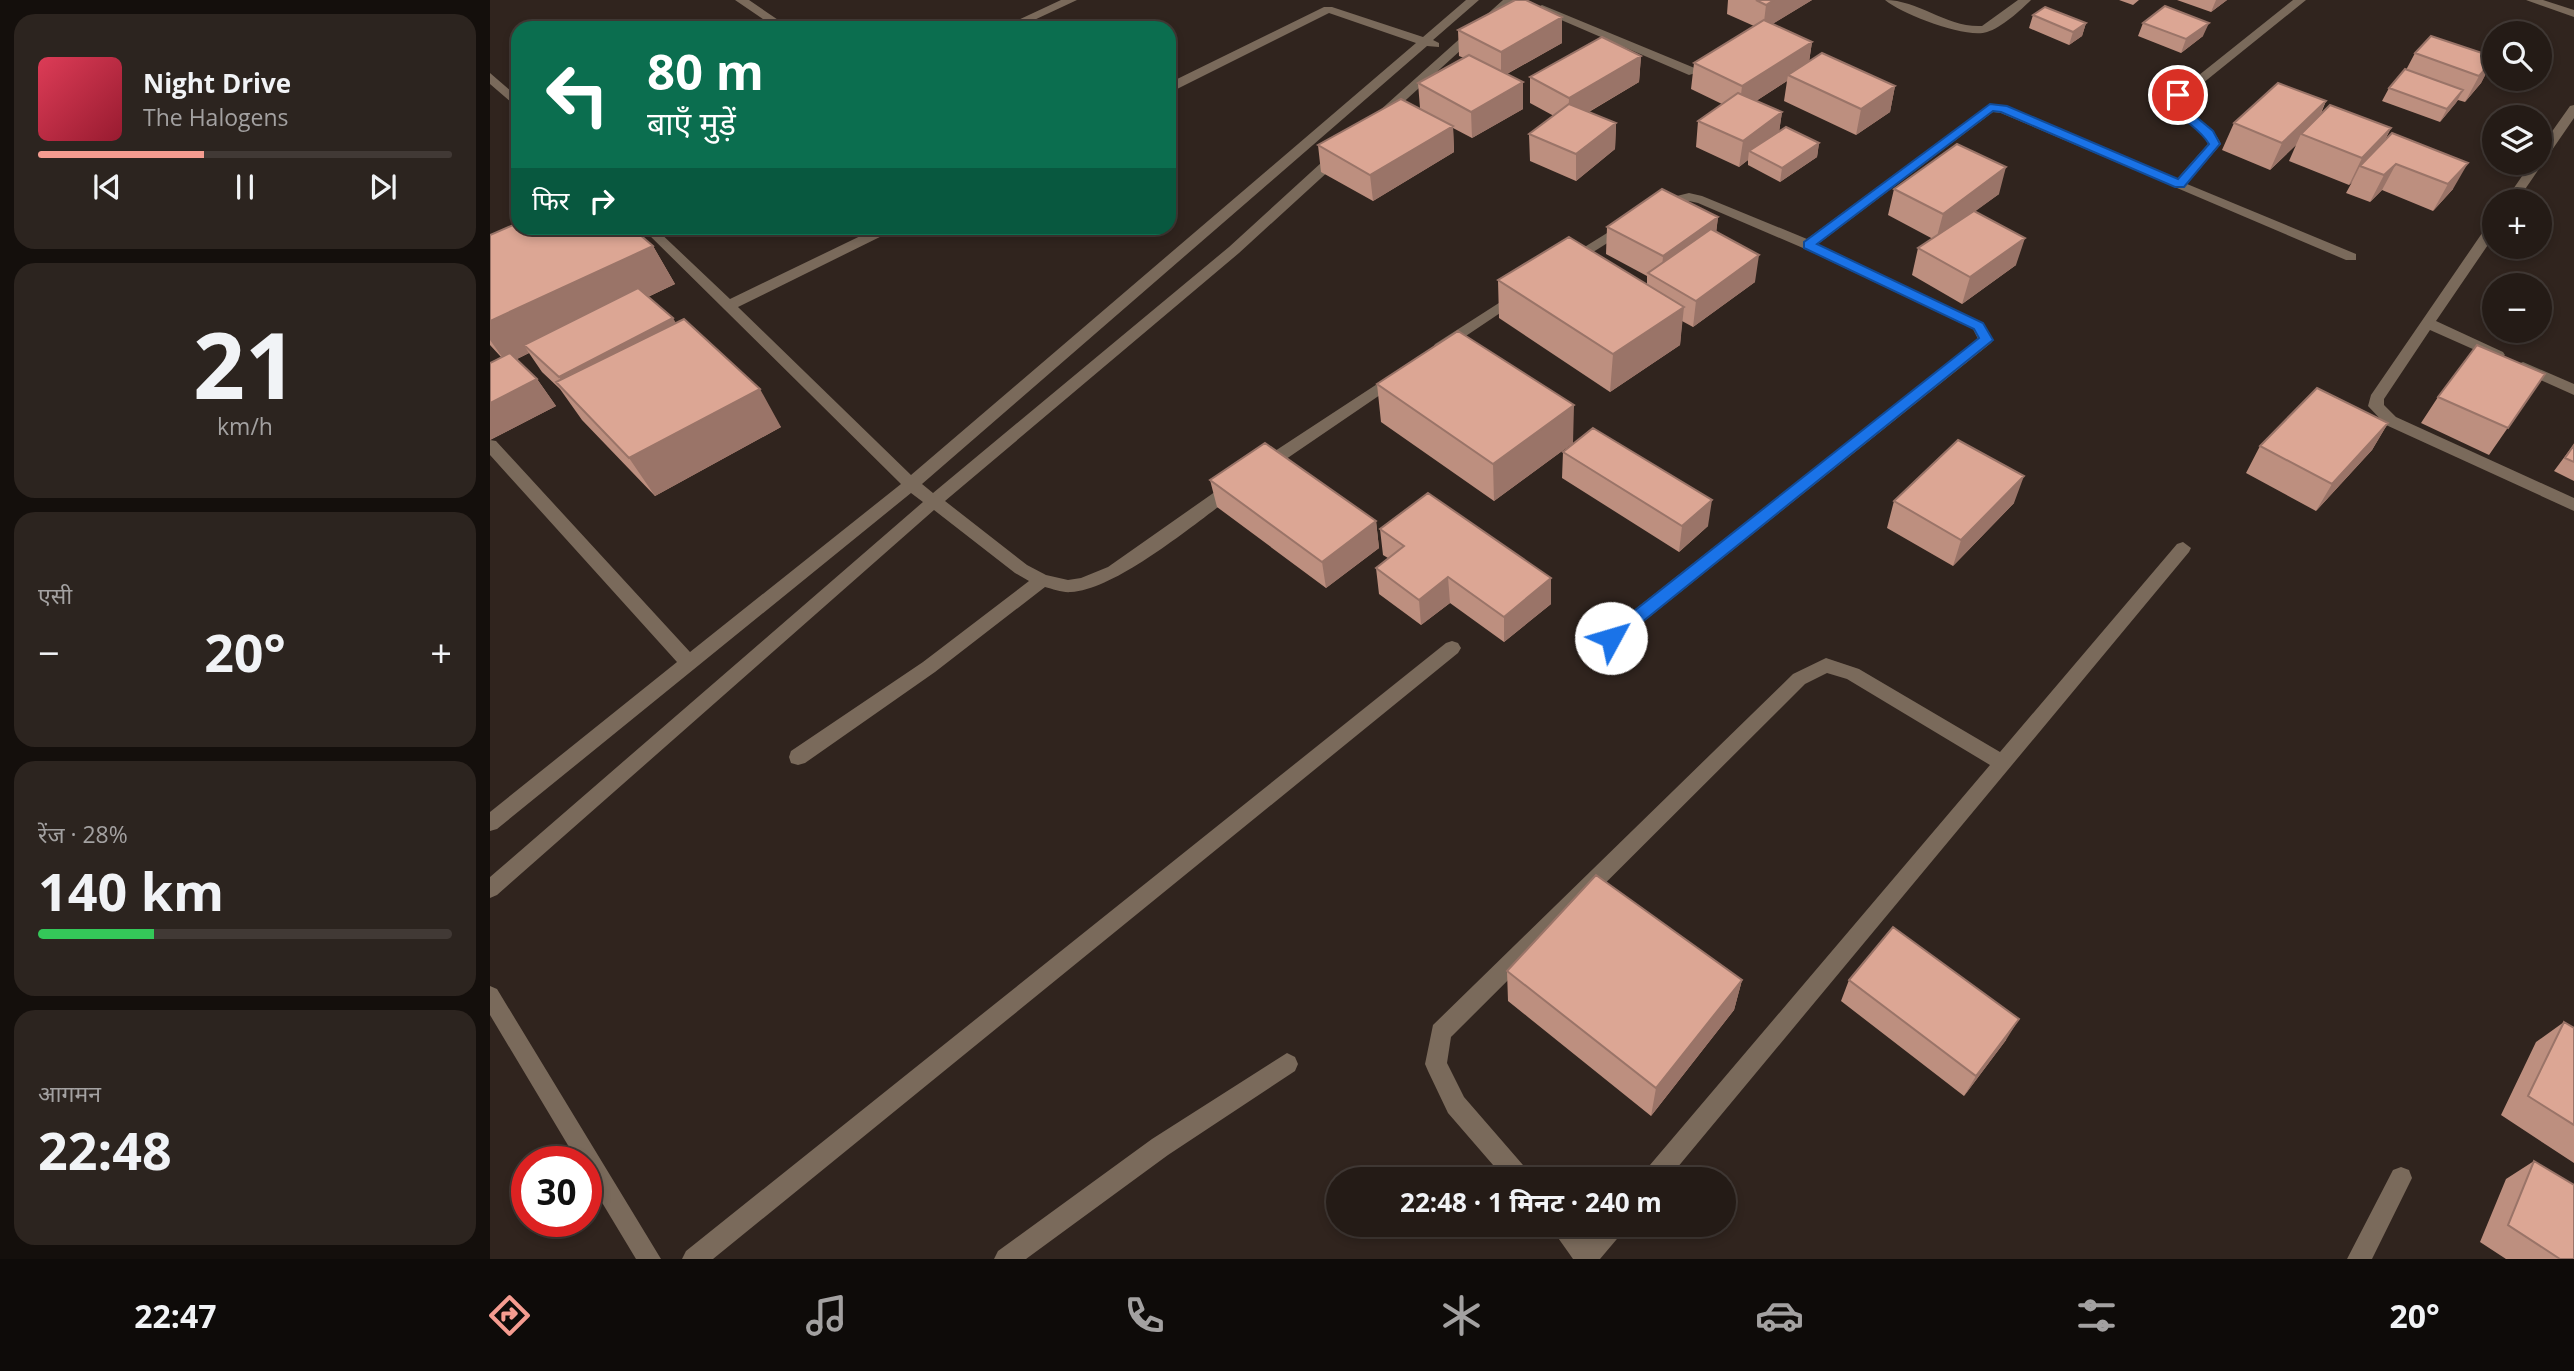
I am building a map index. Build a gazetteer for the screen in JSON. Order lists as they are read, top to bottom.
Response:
{
  "page": {
    "map_buttons": ["+", "−"],
    "turn": ["80 m", "बाएँ मुड़ें"],
    "song": ["Night Drive", "The Halogens"],
    "then": "फिर",
    "tile": [
      ["21", "km/h"],
      "एसी",
      ["रेंज · 28%", "140 km"],
      ["आगमन", "22:48"]
    ],
    "heat": ["−", "20°", "+"],
    "limit": "30",
    "trip": "22:48 · 1 मिनट · 240 m",
    "tabs": ["22:47", "20°"]
  }
}
